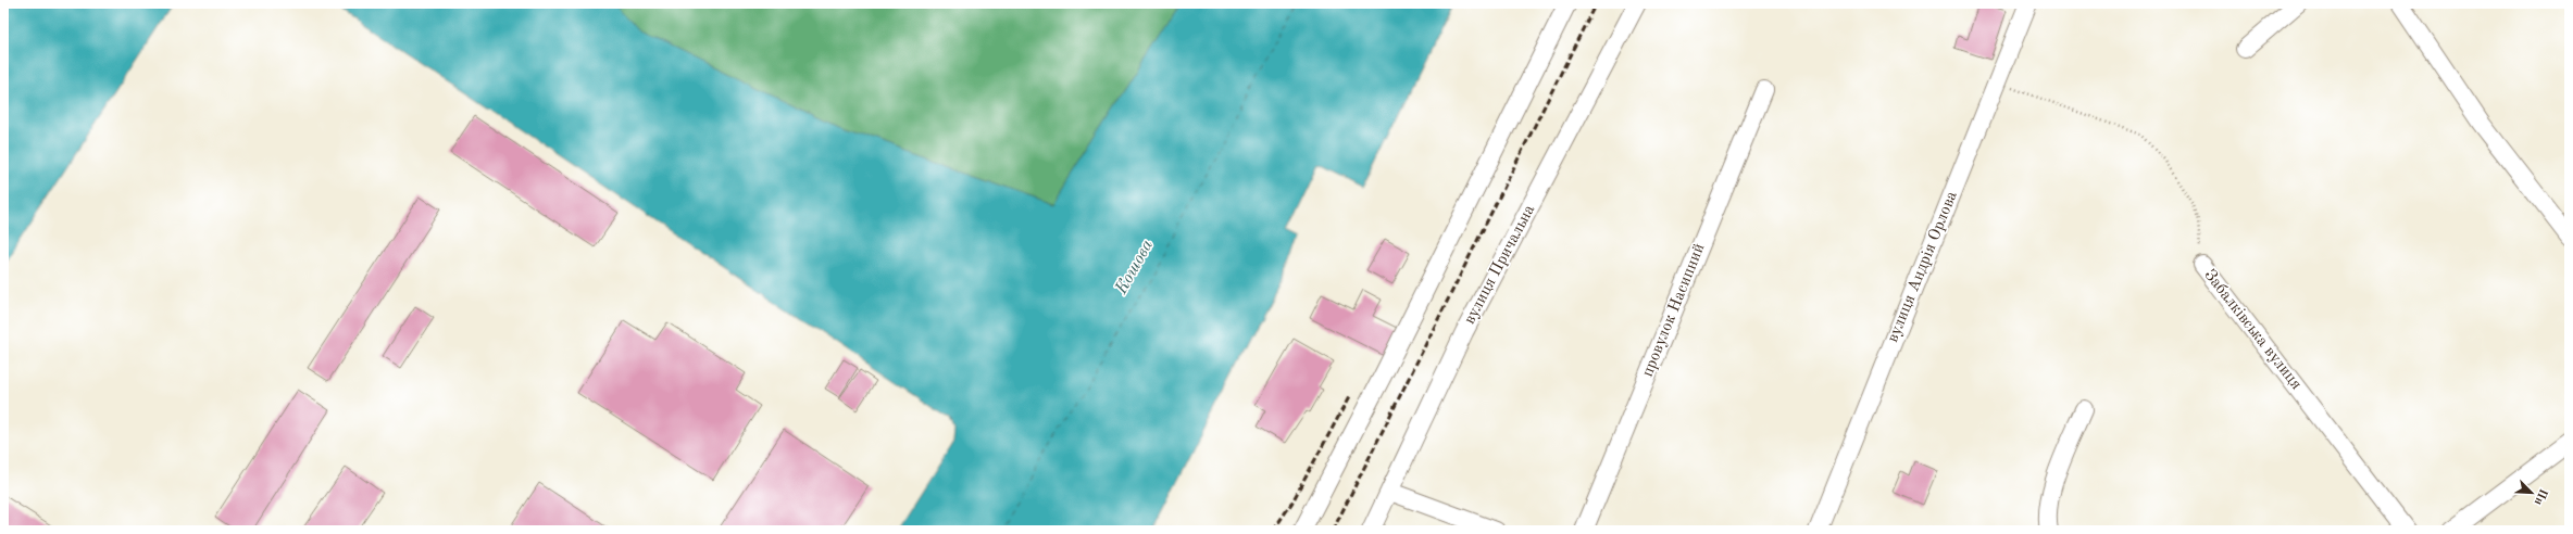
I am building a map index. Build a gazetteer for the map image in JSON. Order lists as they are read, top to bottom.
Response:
{
  "streets": {
    "street": [
      "вулиця Причальна",
      "вулиця Андрія Орлова",
      "провулок Насипний",
      "Забалківська вулиця"
    ]
  },
  "crossings": [
    ["вулиця Андрія Орлова", "Забалківська вулиця"]
  ],
  "water": ["Кошова"],
  "north": "bottom right"
}
